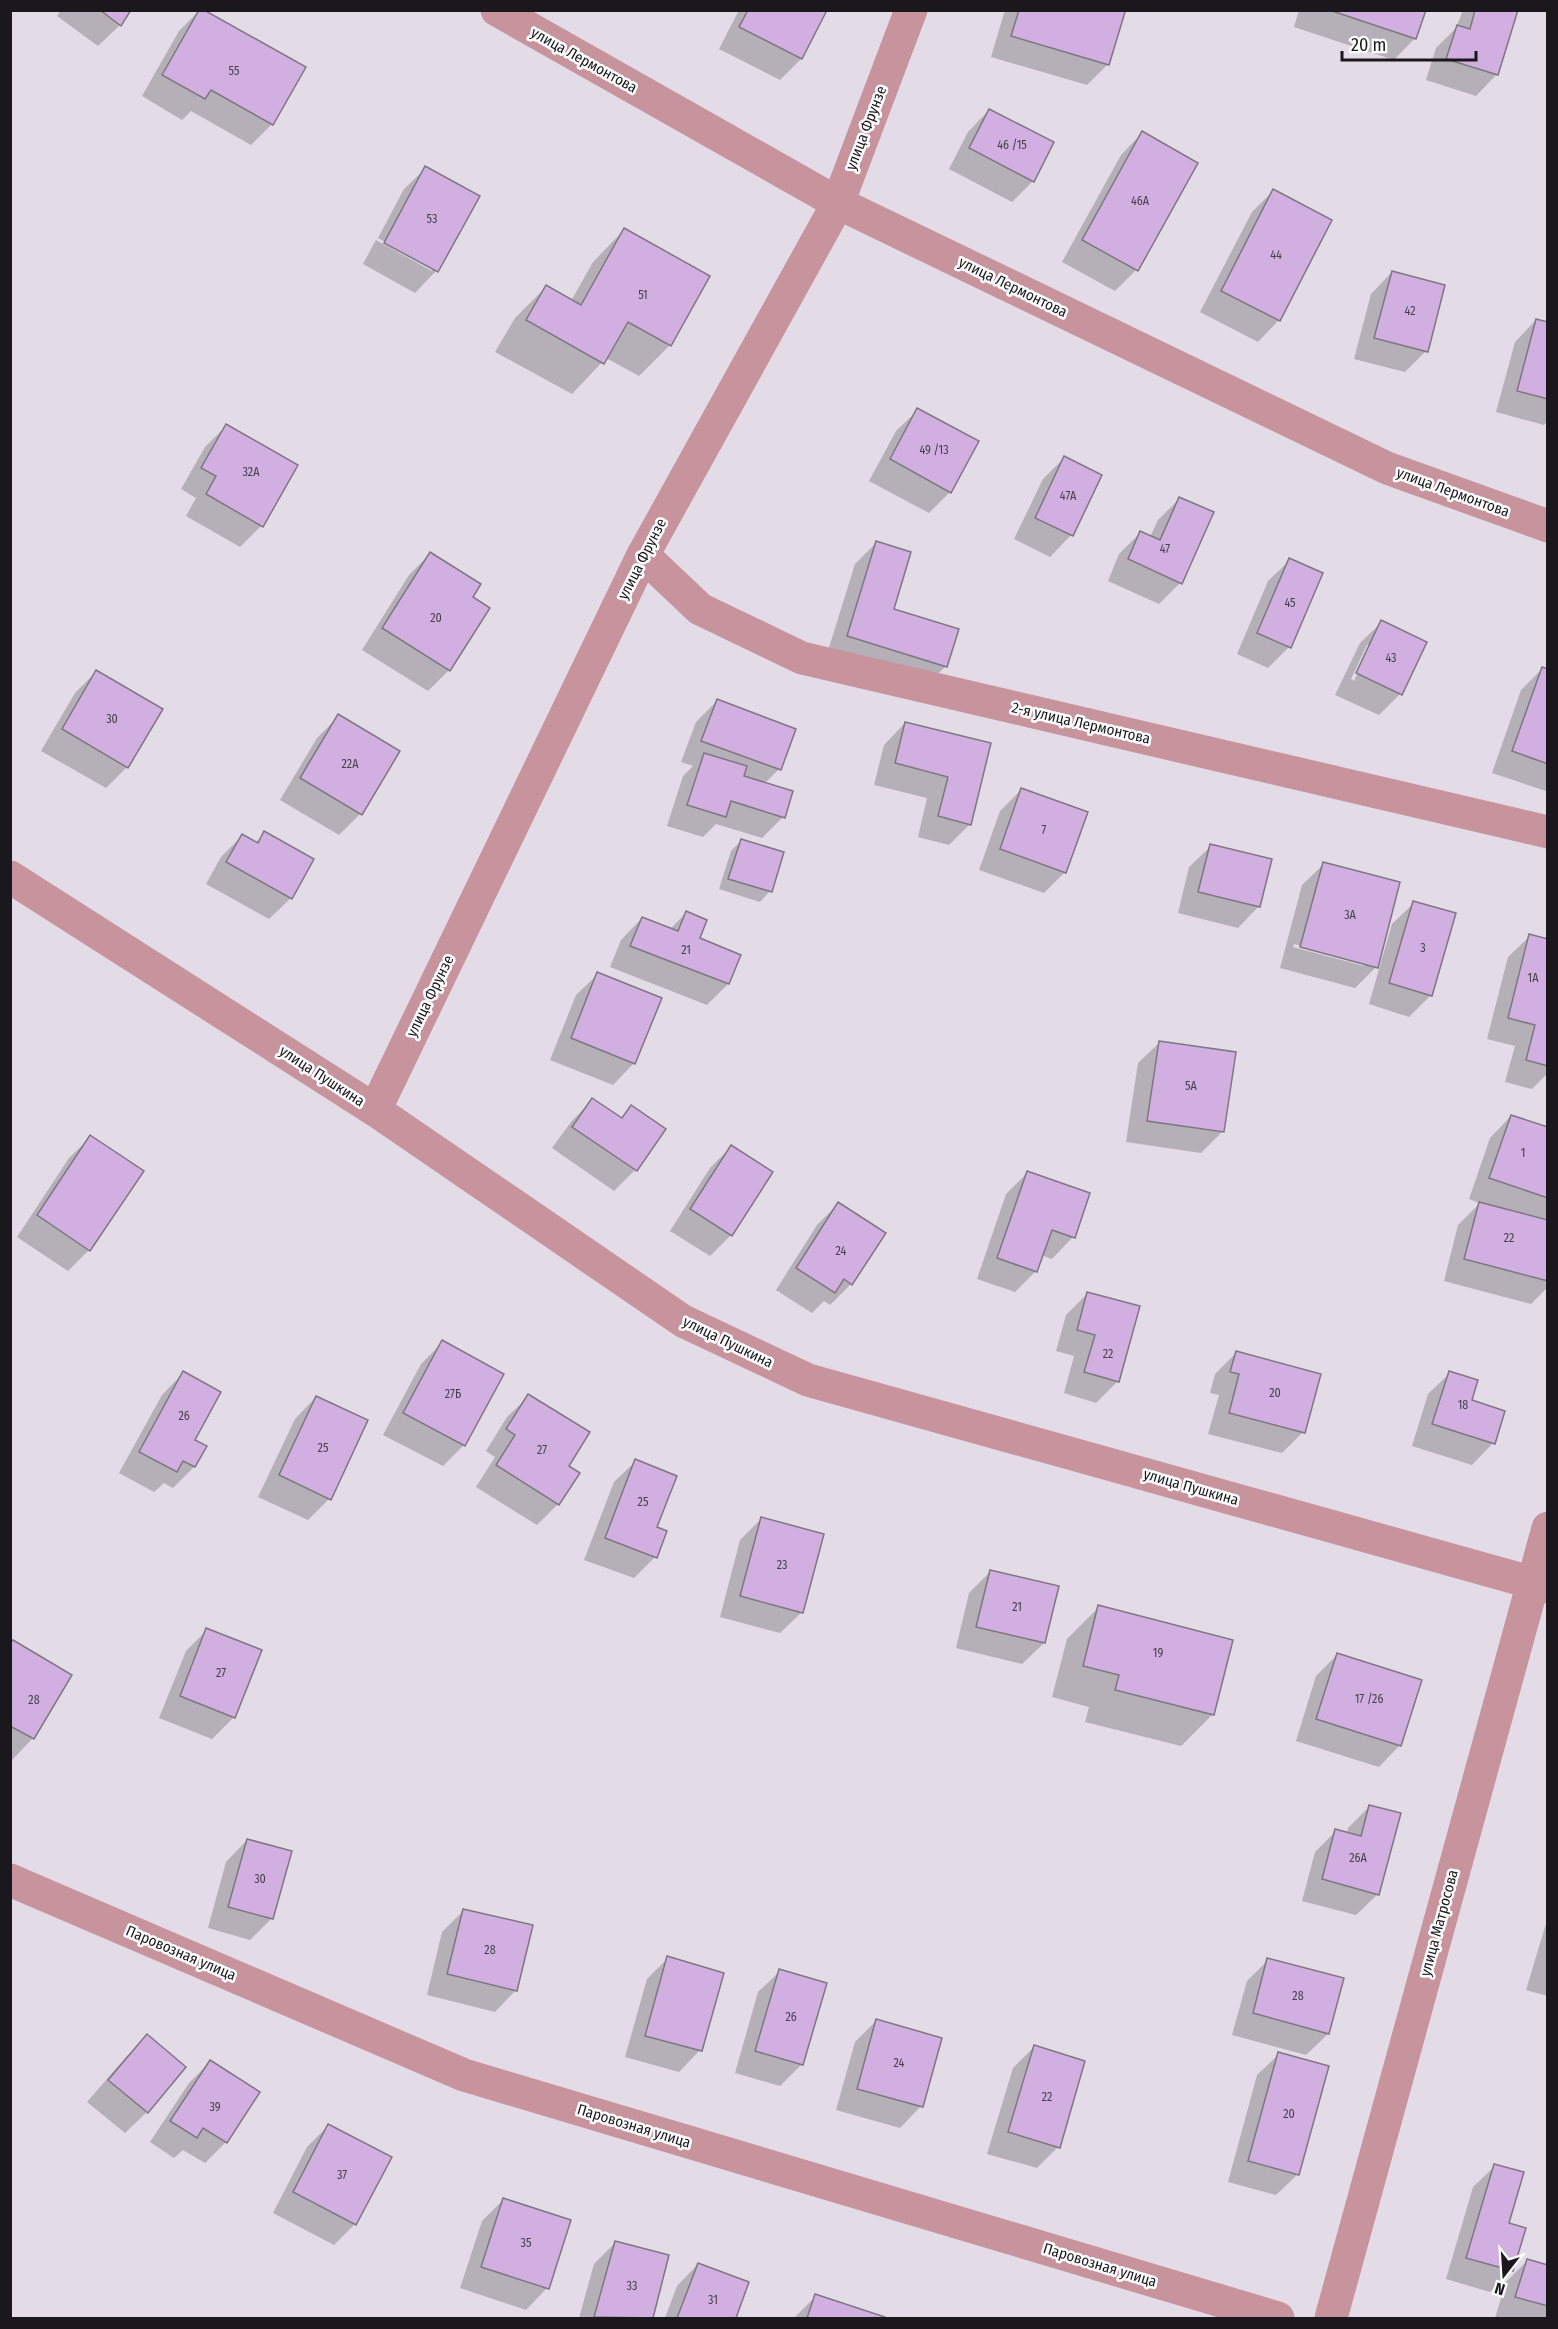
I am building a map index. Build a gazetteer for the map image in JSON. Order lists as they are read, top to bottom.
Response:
{
  "streets": {
    "street": [
      "улица Лермонтова",
      "улица Фрунзе",
      "2-я улица Лермонтова",
      "улица Пушкина",
      "улица Матросова",
      "Паровозная улица"
    ]
  },
  "crossings": [
    ["улица Лермонтова", "улица Фрунзе"],
    ["улица Фрунзе", "2-я улица Лермонтова"],
    ["улица Фрунзе", "улица Пушкина"],
    ["улица Пушкина", "улица Матросова"]
  ],
  "house_numbers": [
    "55",
    "46 /15",
    "46А",
    "53",
    "44",
    "51",
    "42",
    "49 /13",
    "32А",
    "47А",
    "47",
    "45",
    "20",
    "43",
    "30",
    "22А",
    "7",
    "3А",
    "3",
    "21",
    "1А",
    "5А",
    "1",
    "22",
    "24",
    "22",
    "20",
    "27Б",
    "18",
    "26",
    "25",
    "27",
    "25",
    "23",
    "21",
    "19",
    "27",
    "17 /26",
    "28",
    "26А",
    "30",
    "28",
    "28",
    "26",
    "24",
    "22",
    "39",
    "20",
    "37",
    "35",
    "33",
    "31"
  ],
  "scale_bar": "20 m",
  "north": "bottom"
}
